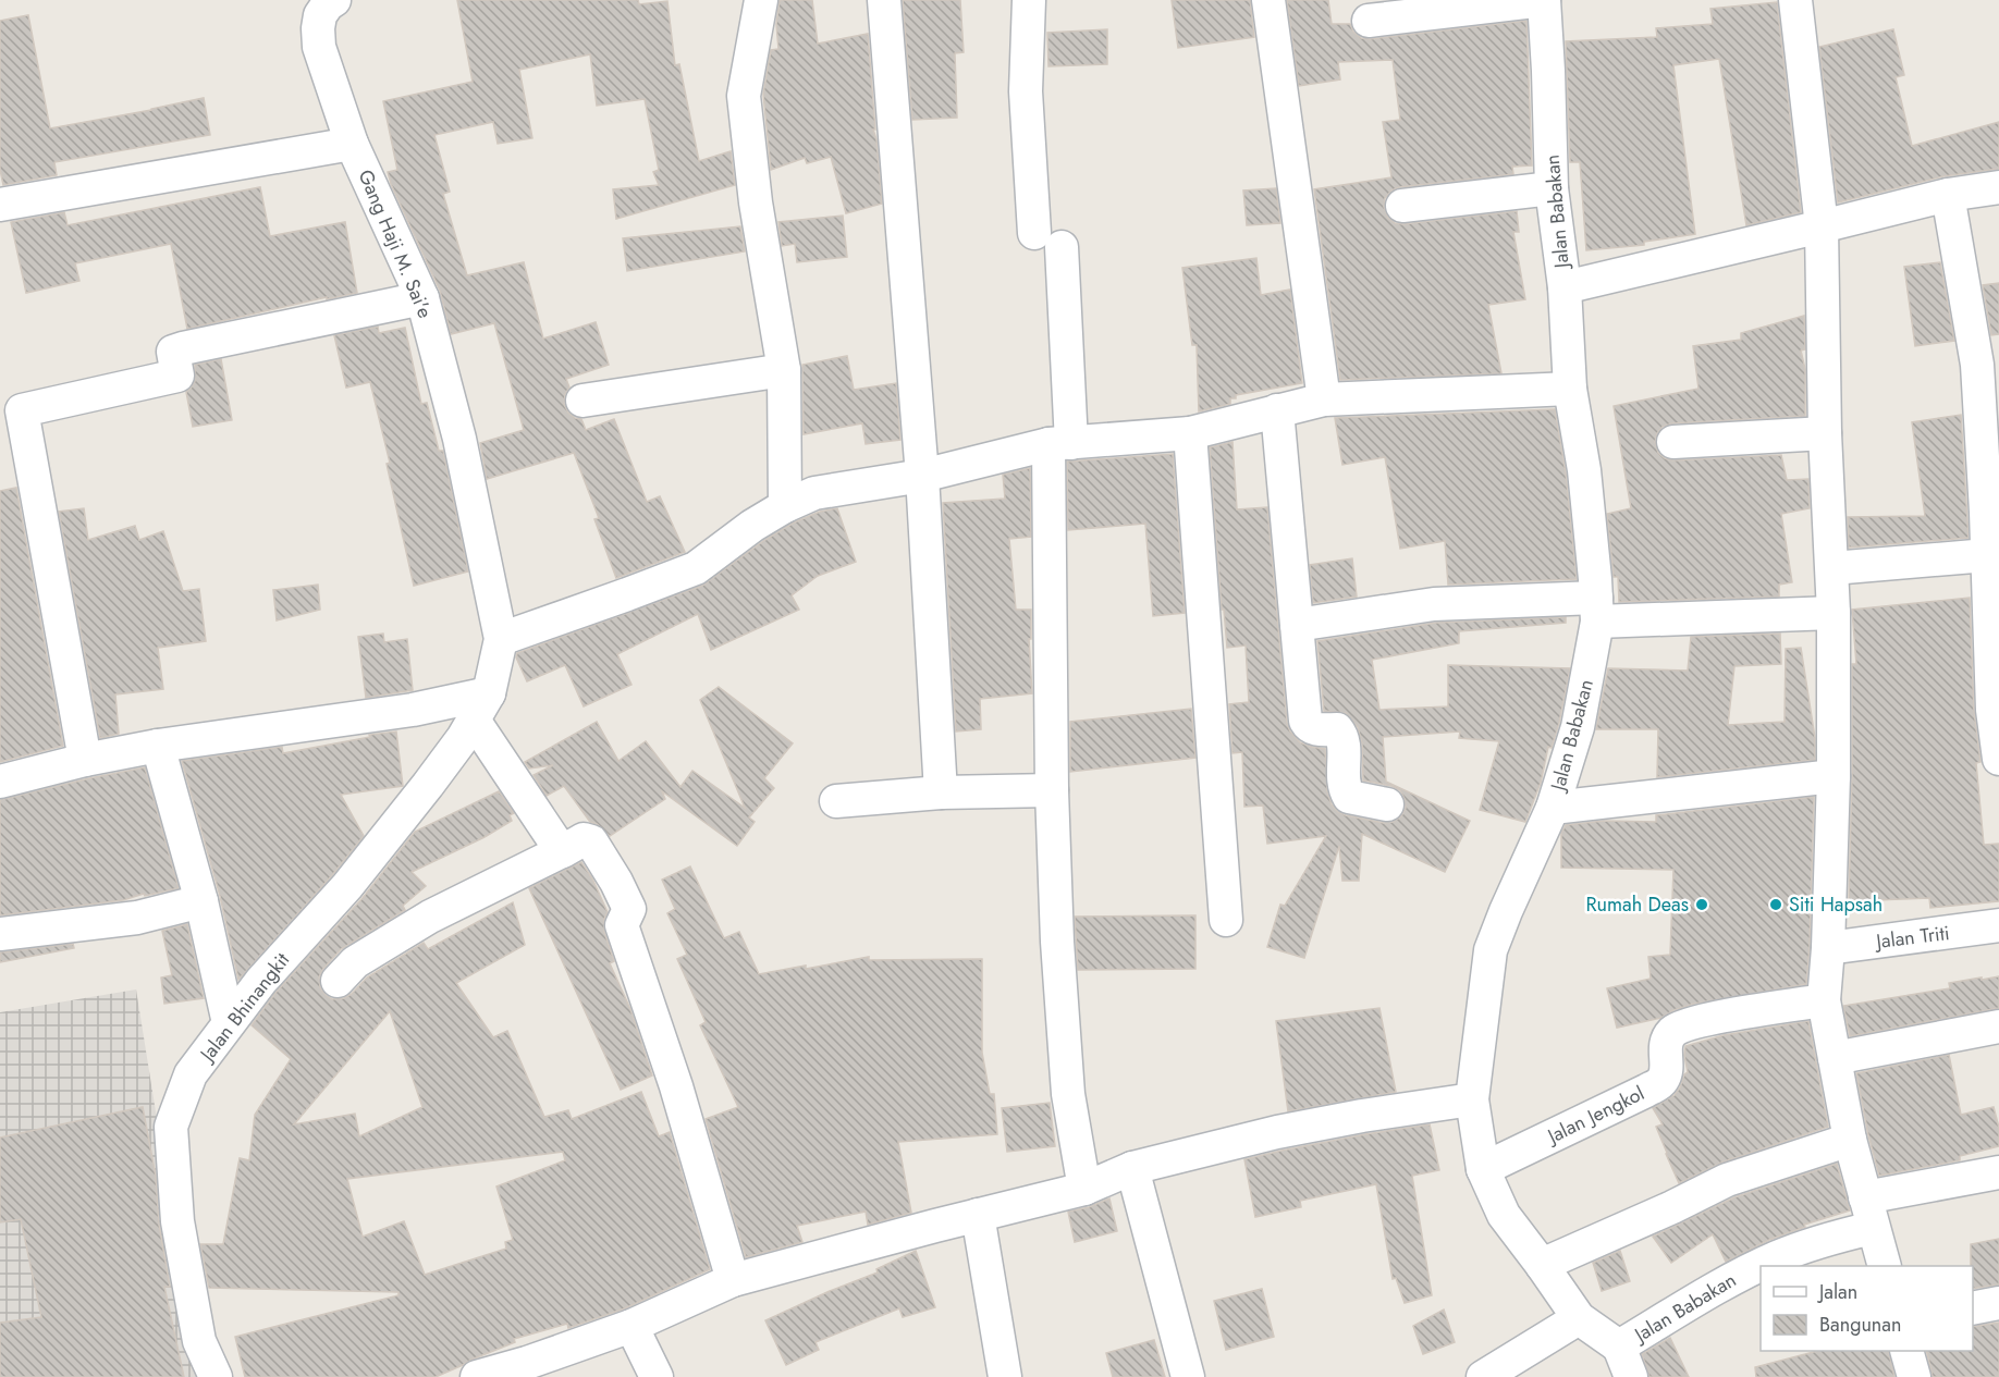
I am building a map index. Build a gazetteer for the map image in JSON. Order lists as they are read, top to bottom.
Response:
{
  "streets": {
    "street": [
      "Jalan Babakan",
      "Gang Haji M. Sai'e",
      "Jalan Triti",
      "Jalan Bhinangkit",
      "Jalan Jengkol"
    ]
  },
  "crossings": [
    ["Jalan Babakan", "Jalan Jengkol"],
    ["Gang Haji M. Sai'e", "Jalan Bhinangkit"]
  ],
  "places": ["Rumah Deas", "Siti Hapsah"],
  "legend": ["Jalan", "Bangunan"]
}
